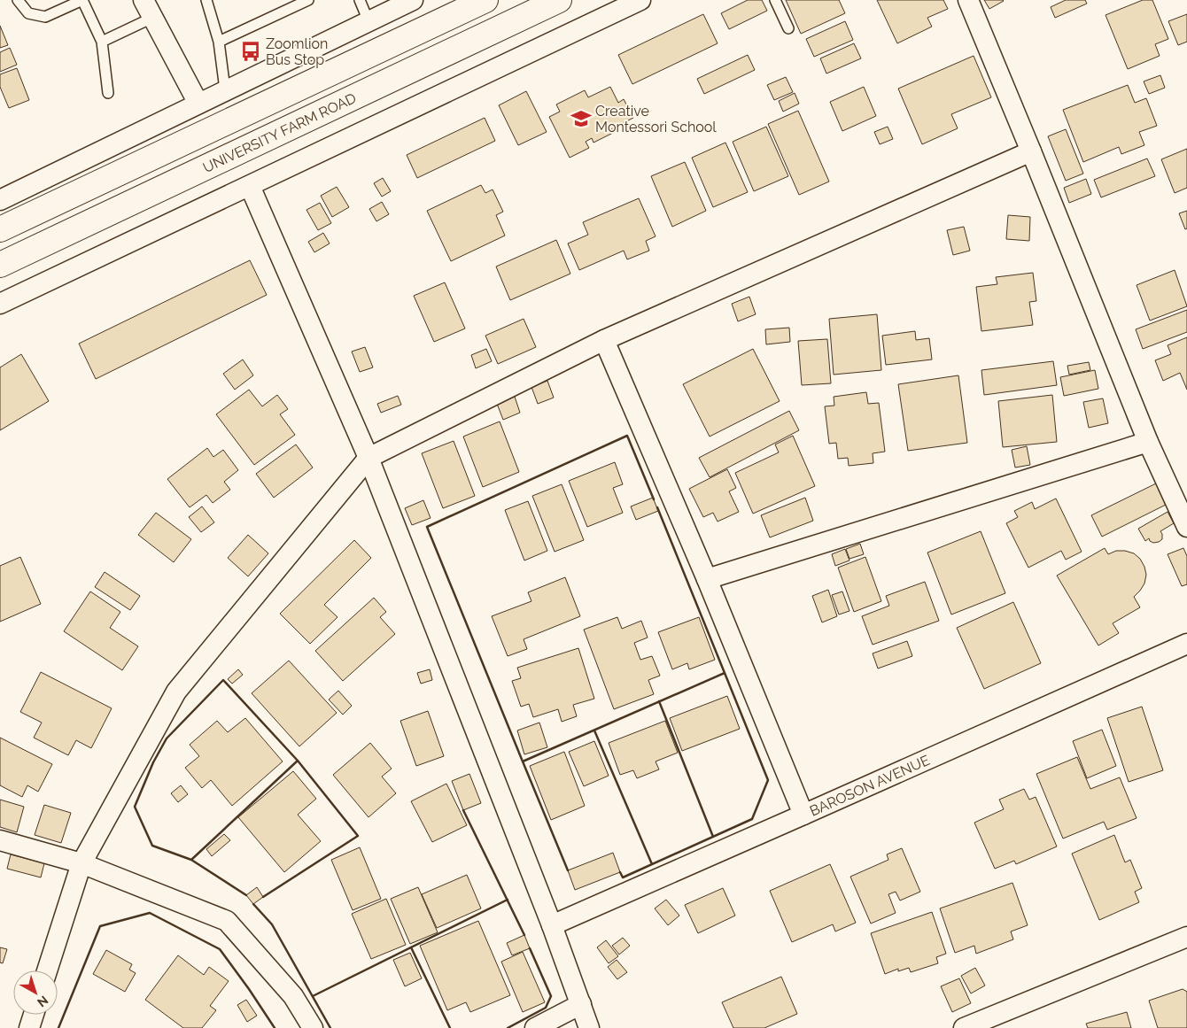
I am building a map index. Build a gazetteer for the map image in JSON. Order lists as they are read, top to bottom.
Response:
{
  "streets": {
    "street": ["UNIVERSITY FARM ROAD", "BAROSON AVENUE"]
  },
  "places": {
    "bus stop": ["Zoomlion Bus Stop"],
    "school or university": ["Creative Montessori School"]
  },
  "north": "bottom right"
}
